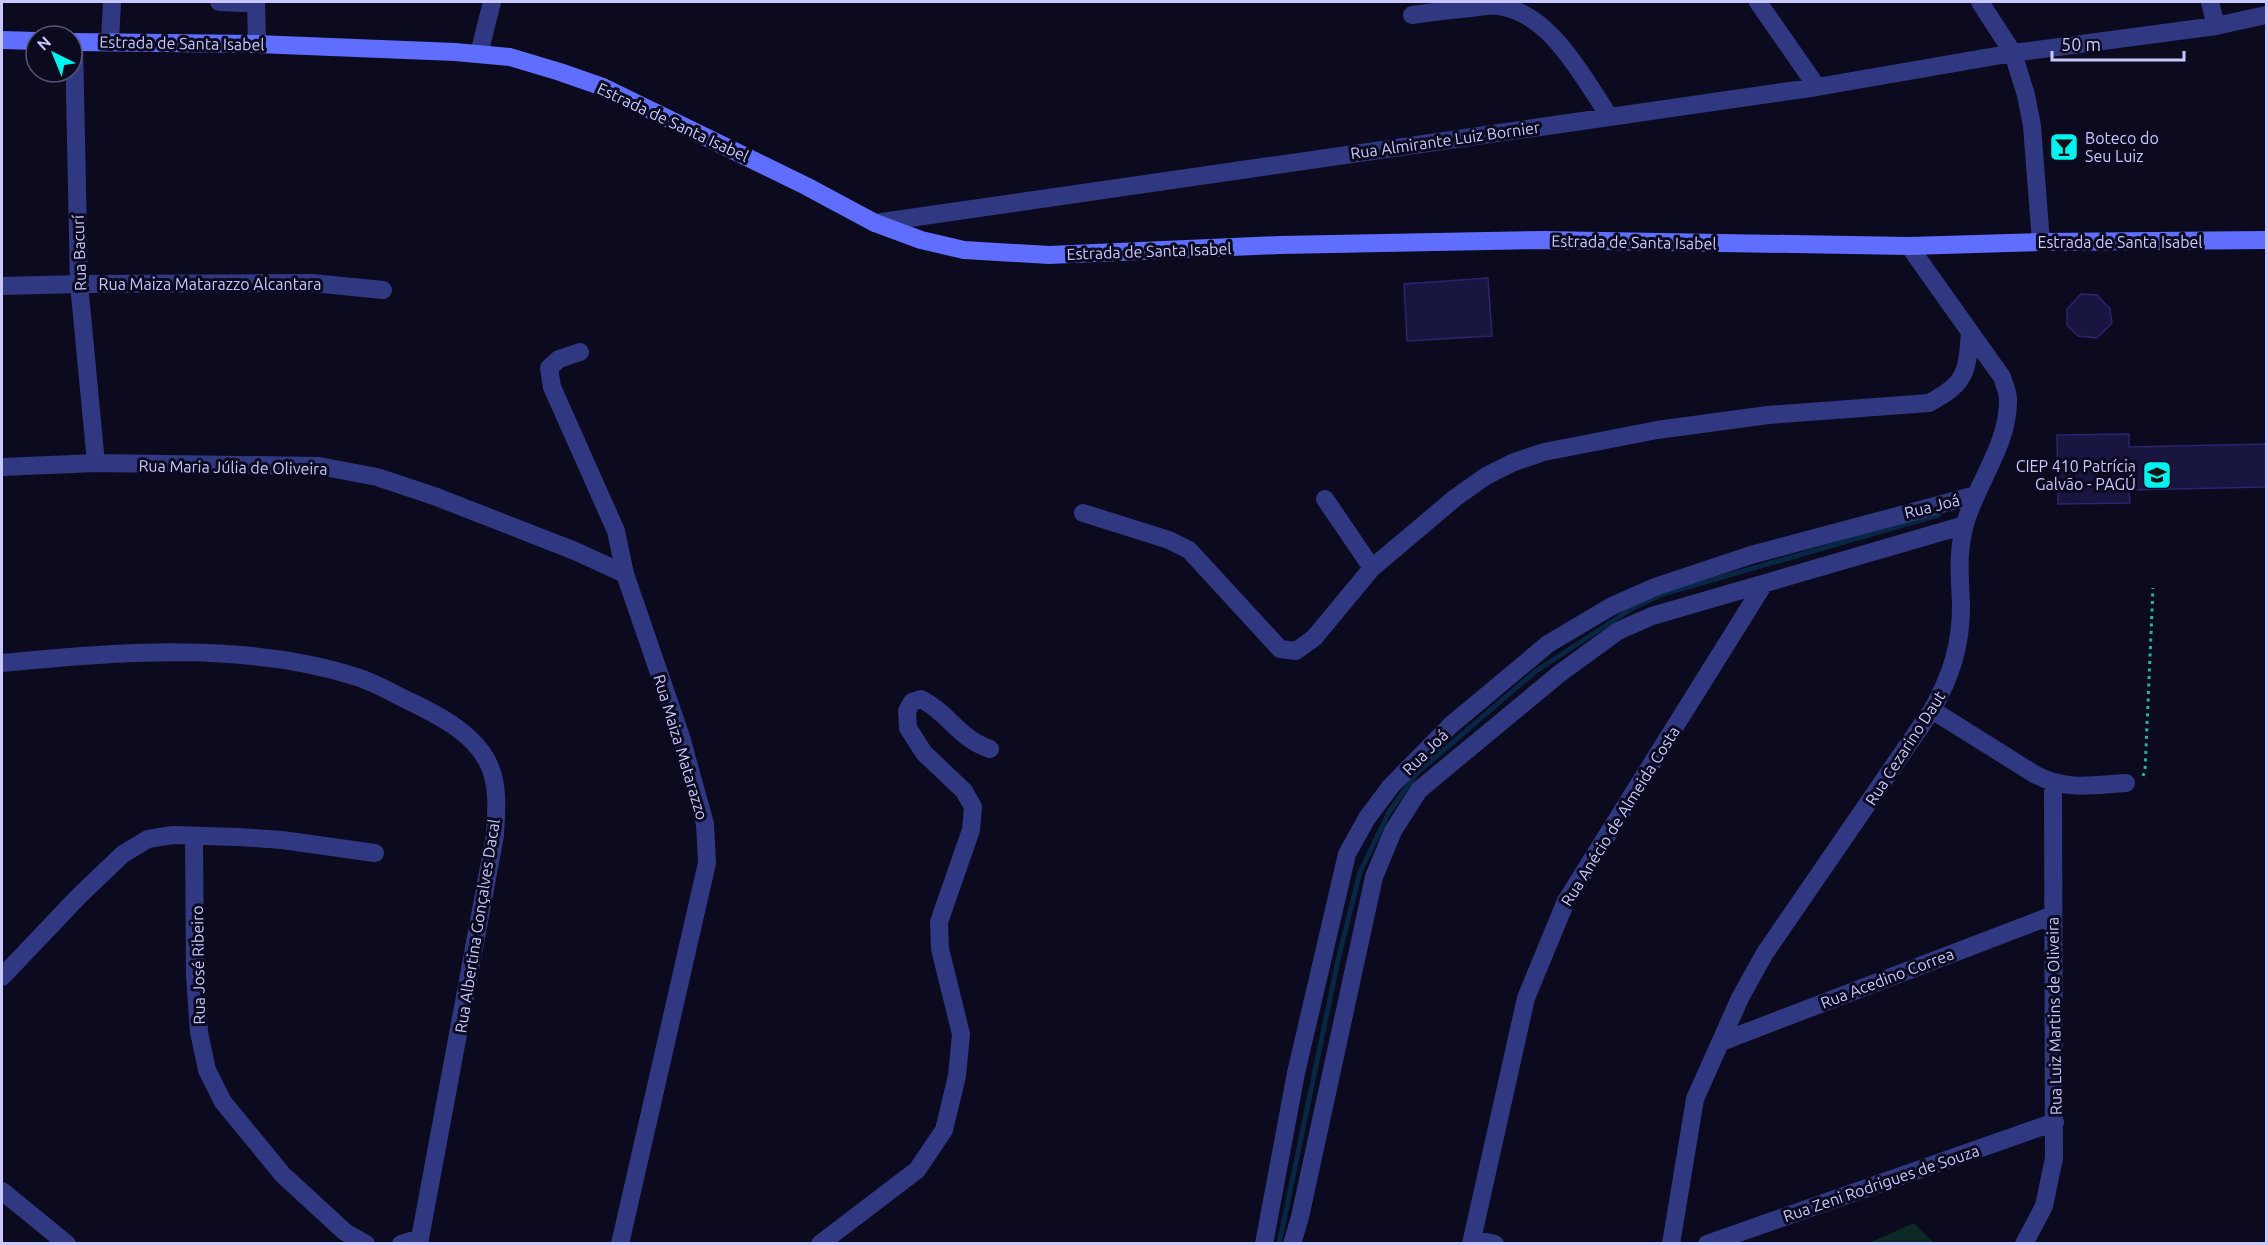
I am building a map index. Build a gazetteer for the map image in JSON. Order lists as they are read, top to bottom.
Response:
{
  "streets": {
    "main road": ["Estrada de Santa Isabel"],
    "street": [
      "Rua Almirante Luiz Bornier",
      "Rua Bacurí",
      "Rua Maiza Matarazzo Alcantara",
      "Rua Maria Júlia de Oliveira",
      "Rua Joá",
      "Rua Maiza Matarazzo",
      "Rua Cezarino Daut",
      "Rua Anécio de Almeida Costa",
      "Rua Albertina Gonçalves Dacal",
      "Rua José Ribeiro",
      "Rua Acedino Correa",
      "Rua Luiz Martins de Oliveira",
      "Rua Zeni Rodrigues de Souza"
    ]
  },
  "crossings": [
    ["Estrada de Santa Isabel", "Rua Almirante Luiz Bornier"],
    ["Estrada de Santa Isabel", "Rua Cezarino Daut"],
    ["Rua Bacurí", "Rua Maiza Matarazzo Alcantara"],
    ["Rua Bacurí", "Rua Maria Júlia de Oliveira"],
    ["Rua Maria Júlia de Oliveira", "Rua Maiza Matarazzo"],
    ["Rua Joá", "Rua Cezarino Daut"],
    ["Rua Joá", "Rua Anécio de Almeida Costa"],
    ["Rua Cezarino Daut", "Rua Acedino Correa"],
    ["Rua Acedino Correa", "Rua Luiz Martins de Oliveira"],
    ["Rua Luiz Martins de Oliveira", "Rua Zeni Rodrigues de Souza"]
  ],
  "places": {
    "bar": ["Boteco do Seu Luiz"],
    "school or university": ["CIEP 410 Patrícia Galvão - PAGÚ"]
  },
  "scale_bar": "50 m",
  "north": "top left"
}
